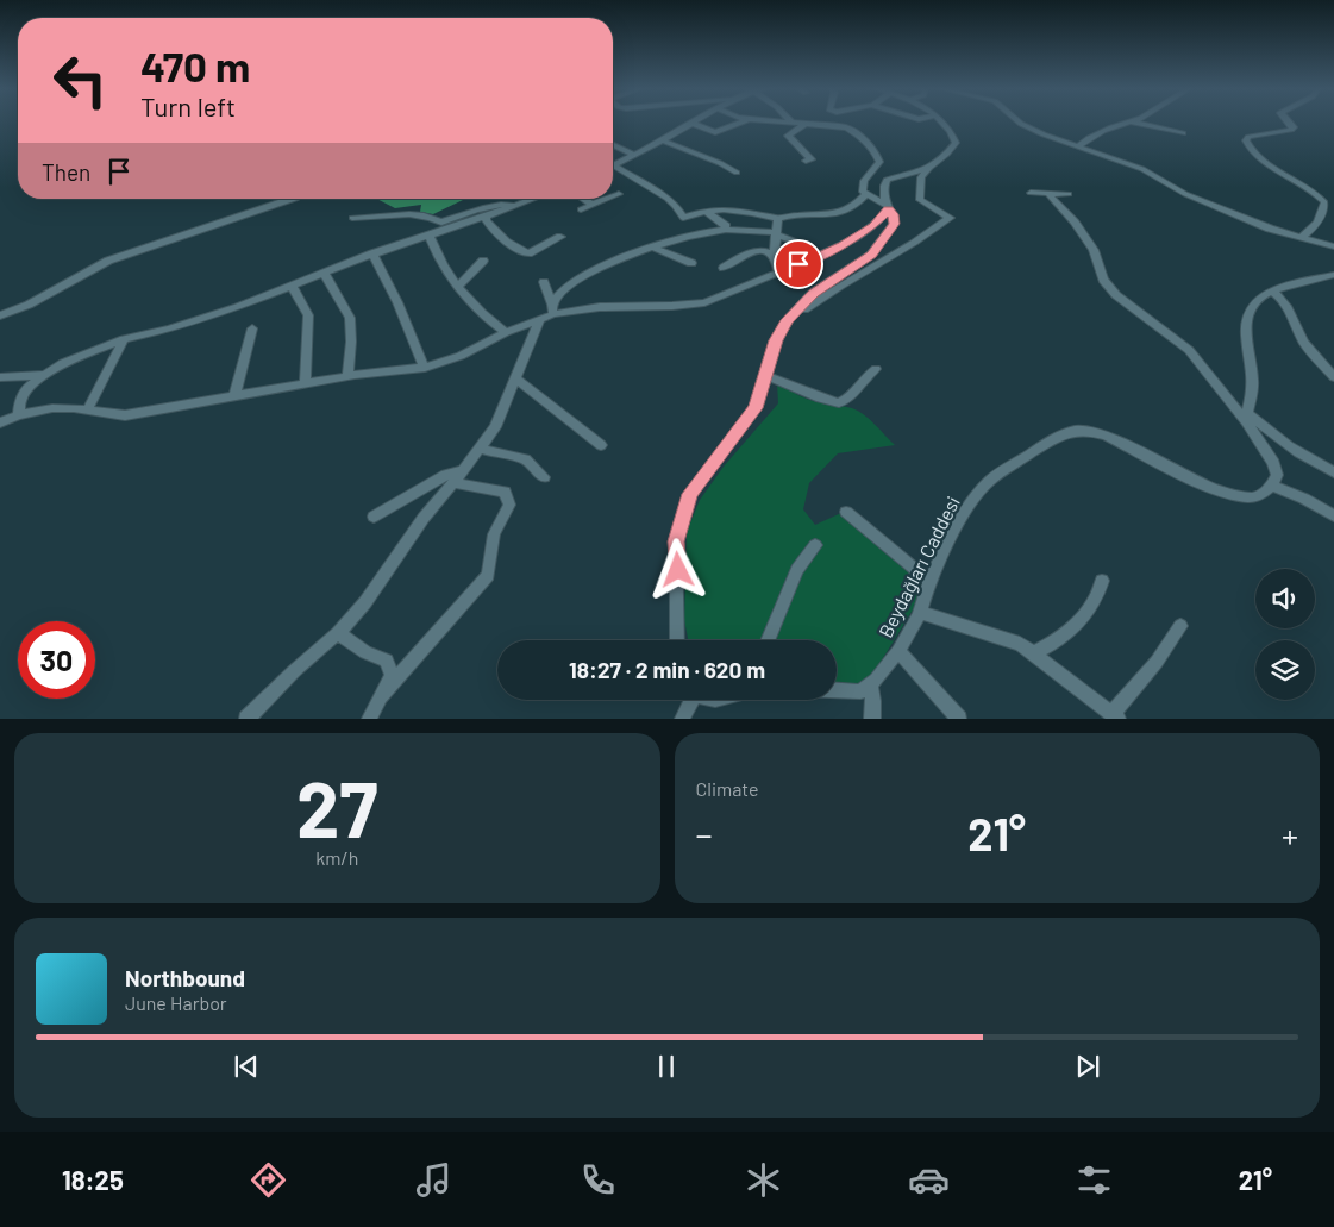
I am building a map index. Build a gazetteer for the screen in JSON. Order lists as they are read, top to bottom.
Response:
{
  "streets": {
    "street": ["Beydağları Caddesi"]
  },
  "page": {
    "turn": ["470 m", "Turn left"],
    "then": "Then",
    "limit": "30",
    "trip": "18:27 · 2 min · 620 m",
    "tile": [
      ["27", "km/h"],
      "Climate"
    ],
    "heat": ["−", "21°", "+"],
    "song": ["Northbound", "June Harbor"],
    "tabs": ["18:25", "21°"]
  }
}
